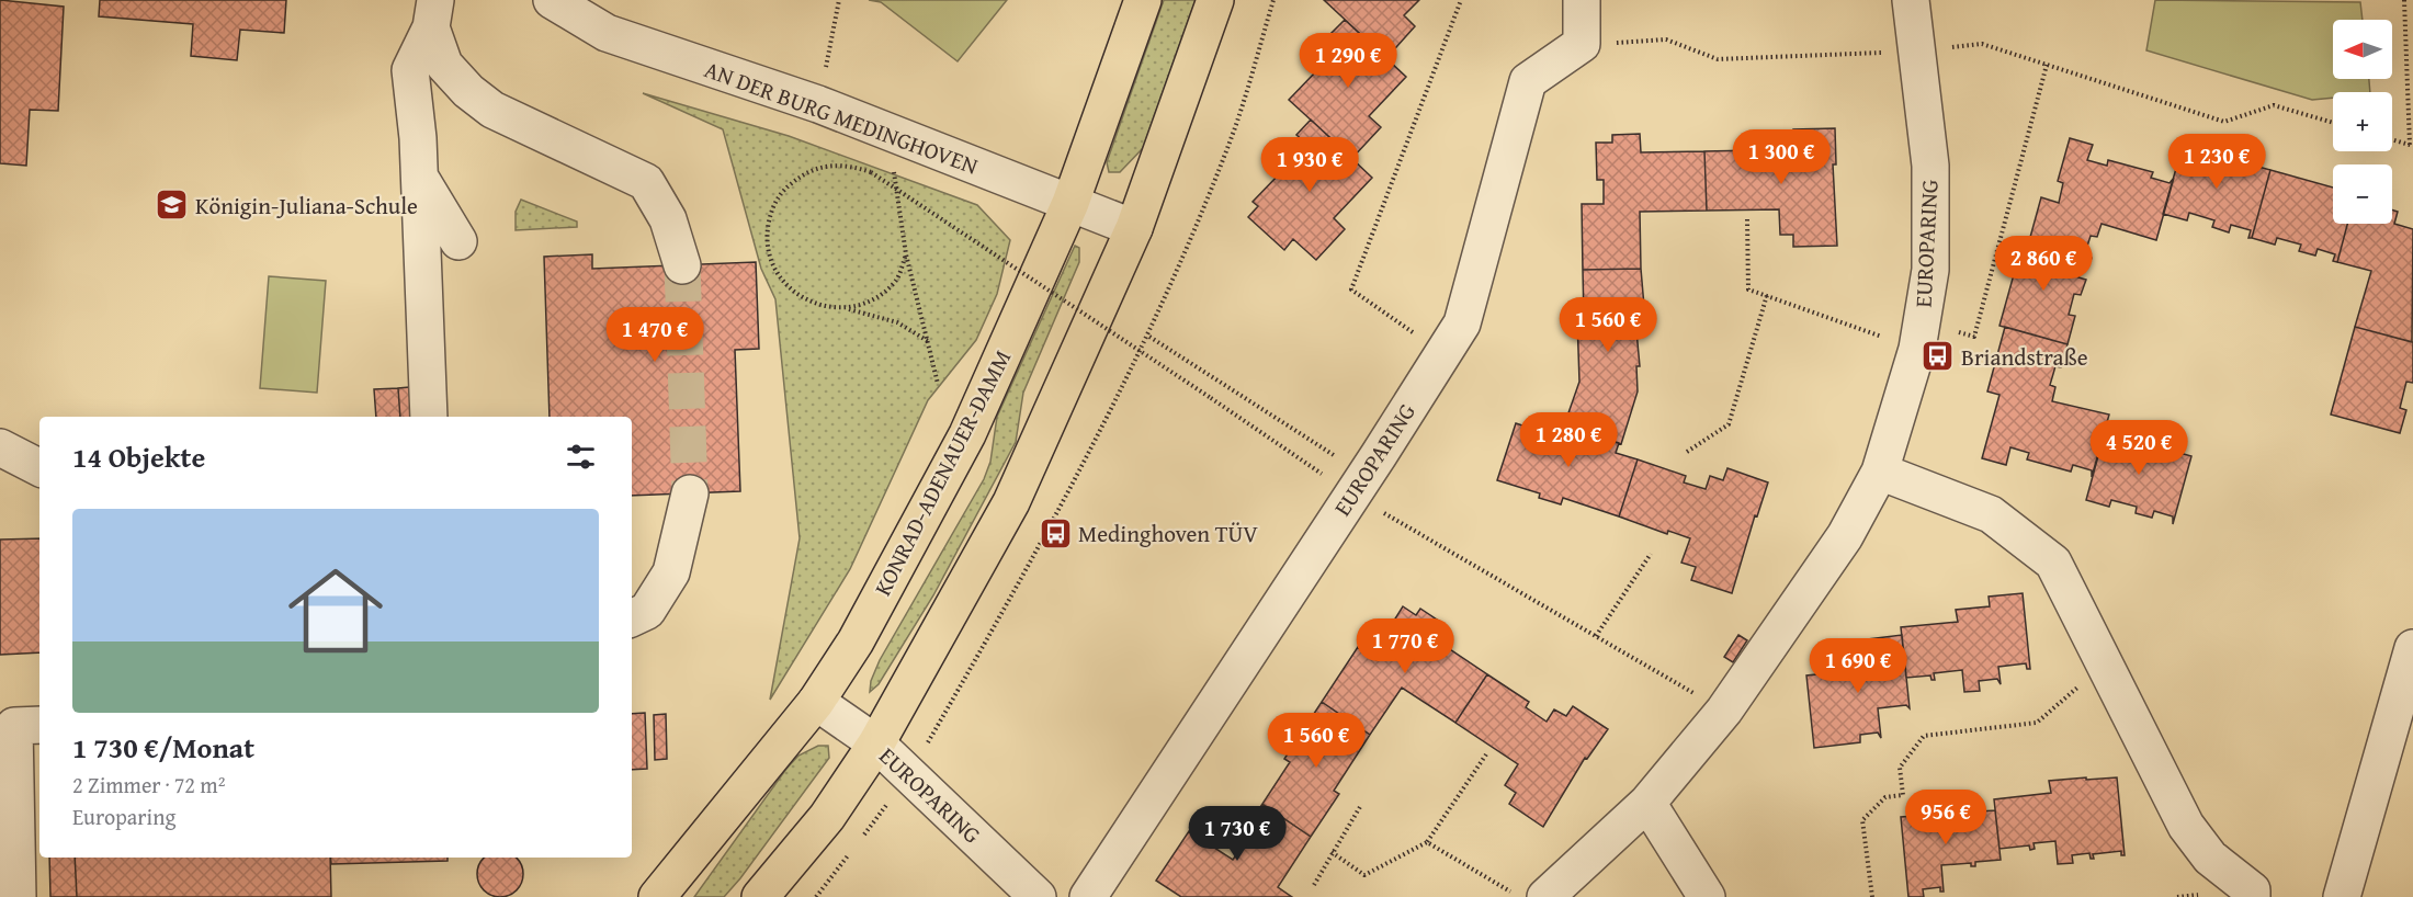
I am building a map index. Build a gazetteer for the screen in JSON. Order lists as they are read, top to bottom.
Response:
{
  "streets": {
    "main road": ["KONRAD-ADENAUER-DAMM"],
    "street": ["AN DER BURG MEDINGHOVEN", "EUROPARING"]
  },
  "crossings": [
    ["AN DER BURG MEDINGHOVEN", "KONRAD-ADENAUER-DAMM"],
    ["EUROPARING", "KONRAD-ADENAUER-DAMM"]
  ],
  "places": {
    "school or university": ["Königin-Juliana-Schule"],
    "bus stop": ["Briandstraße", "Medinghoven TÜV"]
  },
  "north": "left",
  "page": {
    "map_buttons": ["+", "−"],
    "price": [
      "1 290 €",
      "1 300 €",
      "1 230 €",
      "1 930 €",
      "2 860 €",
      "1 560 €",
      "1 470 €",
      "1 280 €",
      "4 520 €",
      "1 770 €",
      "1 690 €",
      "1 560 €",
      "956 €",
      "1 730 €"
    ],
    "heading": "14 Objekte",
    "list": [
      {
        "name": "1 730 €/Monat",
        "note": "2 Zimmer · 72 m² · Europaring"
      }
    ]
  }
}
